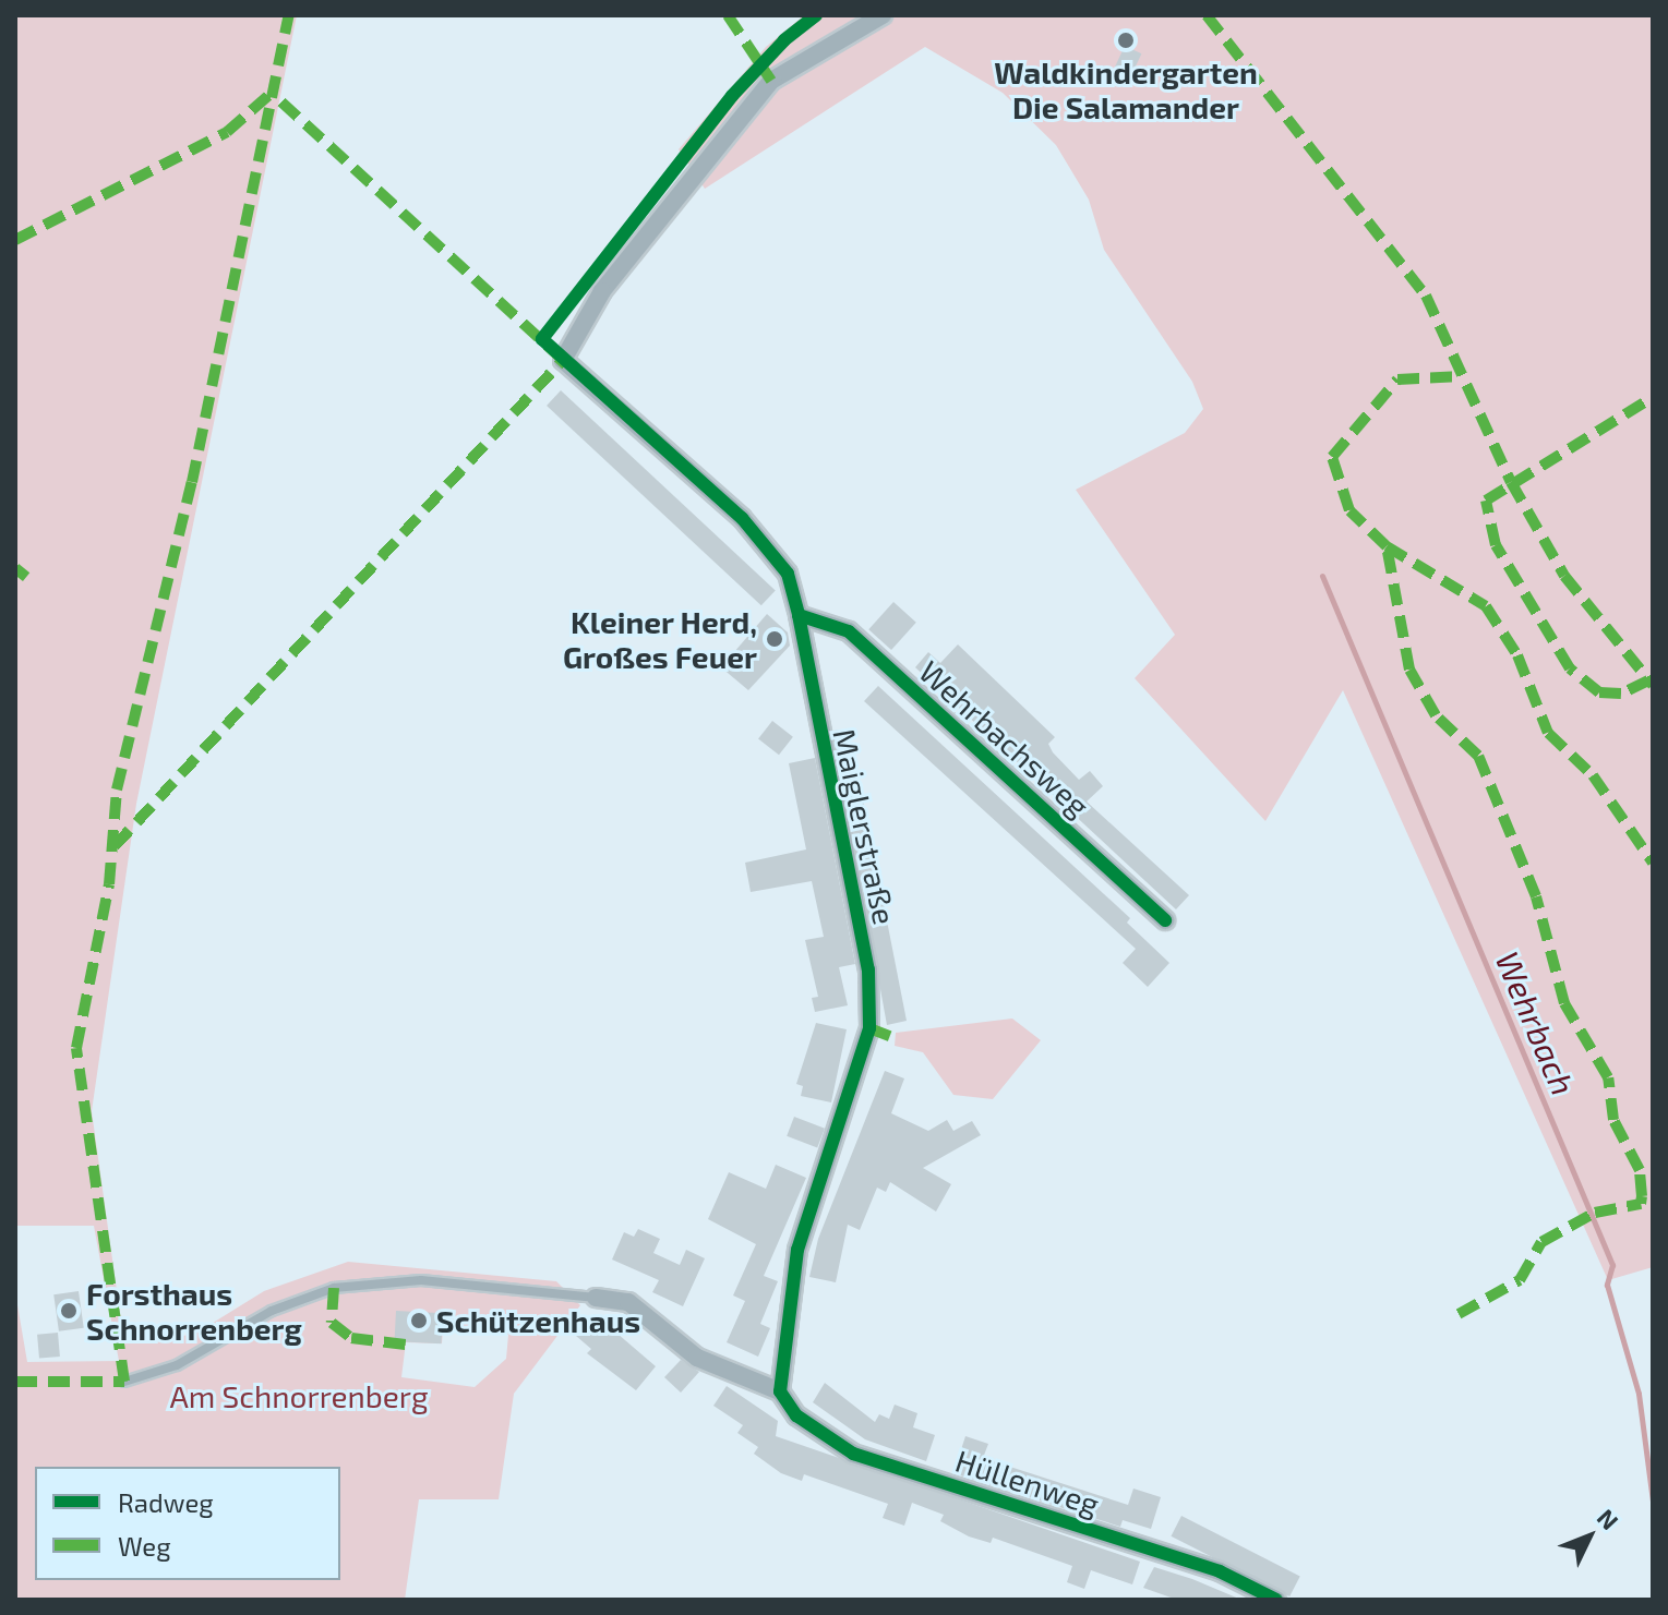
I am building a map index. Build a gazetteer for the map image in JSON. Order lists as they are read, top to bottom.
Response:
{
  "streets": {
    "street": ["Wehrbachsweg", "Maiglerstraße", "Hüllenweg"]
  },
  "crossings": [
    ["Wehrbachsweg", "Maiglerstraße"],
    ["Maiglerstraße", "Hüllenweg"]
  ],
  "water": ["Wehrbach"],
  "parks": ["Am Schnorrenberg"],
  "places": [
    "Waldkindergarten Die Salamander",
    "Kleiner Herd, Großes Feuer",
    "Forsthaus Schnorrenberg",
    "Schützenhaus"
  ],
  "legend": ["Radweg", "Weg"],
  "north": "top right"
}
